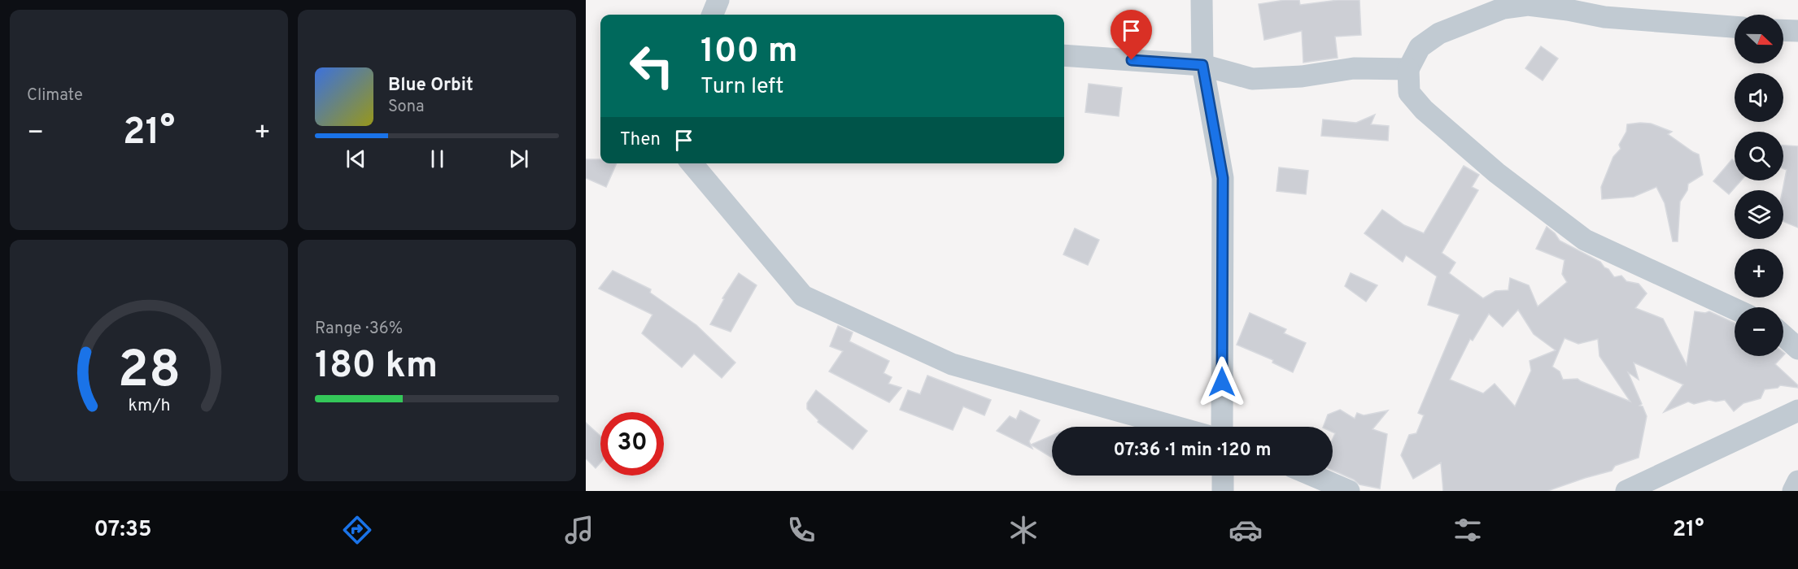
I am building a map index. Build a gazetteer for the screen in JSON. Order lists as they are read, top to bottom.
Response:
{
  "north": "right",
  "page": {
    "tile": [
      "Climate",
      ["Range · 36%", "180 km"]
    ],
    "map_buttons": ["+", "−"],
    "turn": ["100 m", "Turn left"],
    "song": ["Blue Orbit", "Sona"],
    "heat": ["−", "21°", "+"],
    "then": "Then",
    "limit": "30",
    "trip": "07:36 · 1 min · 120 m",
    "tabs": ["07:35", "21°"],
    "gauge": ["28", "km/h"]
  }
}
